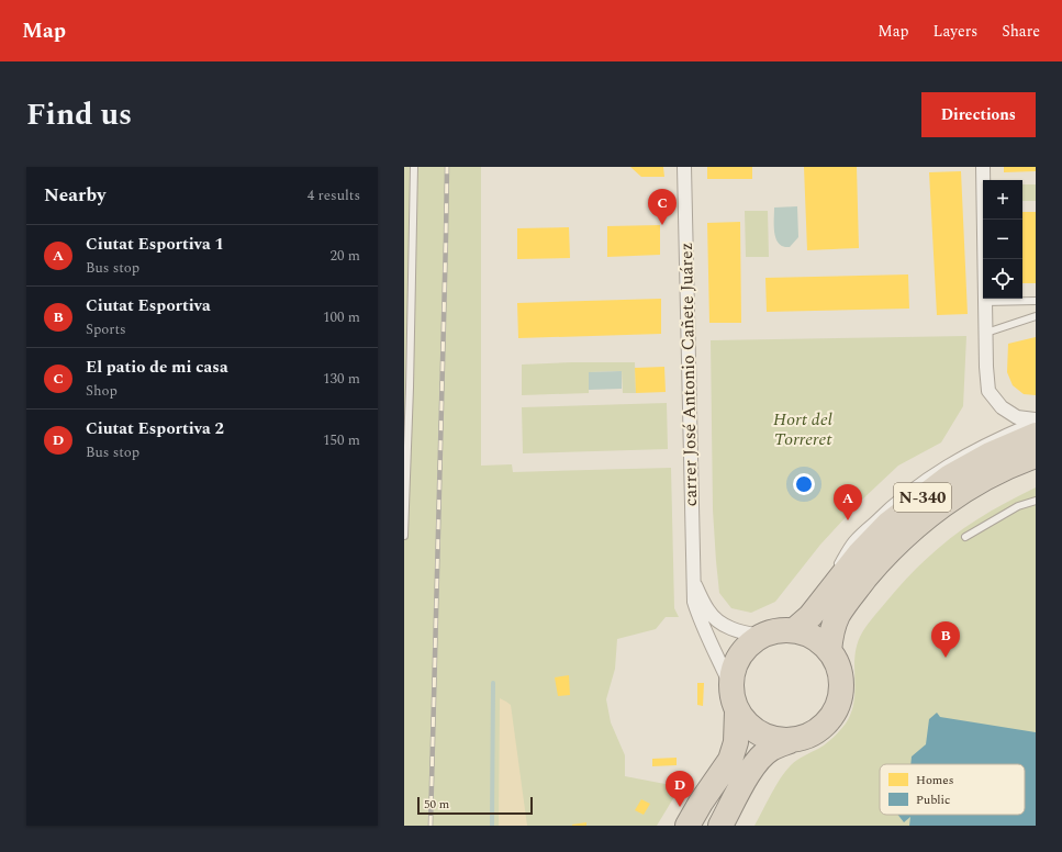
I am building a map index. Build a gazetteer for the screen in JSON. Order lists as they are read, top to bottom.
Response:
{
  "streets": {
    "highway": ["N-340"],
    "street": ["carrer José Antonio Cañete Juárez"]
  },
  "crossings": [
    ["carrer José Antonio Cañete Juárez", "N-340"]
  ],
  "parks": ["Hort del Torreret"],
  "legend": ["Homes", "Public"],
  "scale_bar": "50 m",
  "page": {
    "header": "Map",
    "nav": ["Map", "Layers", "Share"],
    "title": "Find us",
    "buttons": "Directions",
    "heading": ["Nearby", "4 results"],
    "map_buttons": ["+", "−"],
    "pins": [
      "C",
      "A",
      "B",
      "D"
    ],
    "list": [
      {
        "mark": "A",
        "name": "Ciutat Esportiva 1",
        "note": "Bus stop",
        "value": "20 m"
      },
      {
        "mark": "B",
        "name": "Ciutat Esportiva",
        "note": "Sports",
        "value": "100 m"
      },
      {
        "mark": "C",
        "name": "El patio de mi casa",
        "note": "Shop",
        "value": "130 m"
      },
      {
        "mark": "D",
        "name": "Ciutat Esportiva 2",
        "note": "Bus stop",
        "value": "150 m"
      }
    ],
    "scale": "50 m"
  }
}
